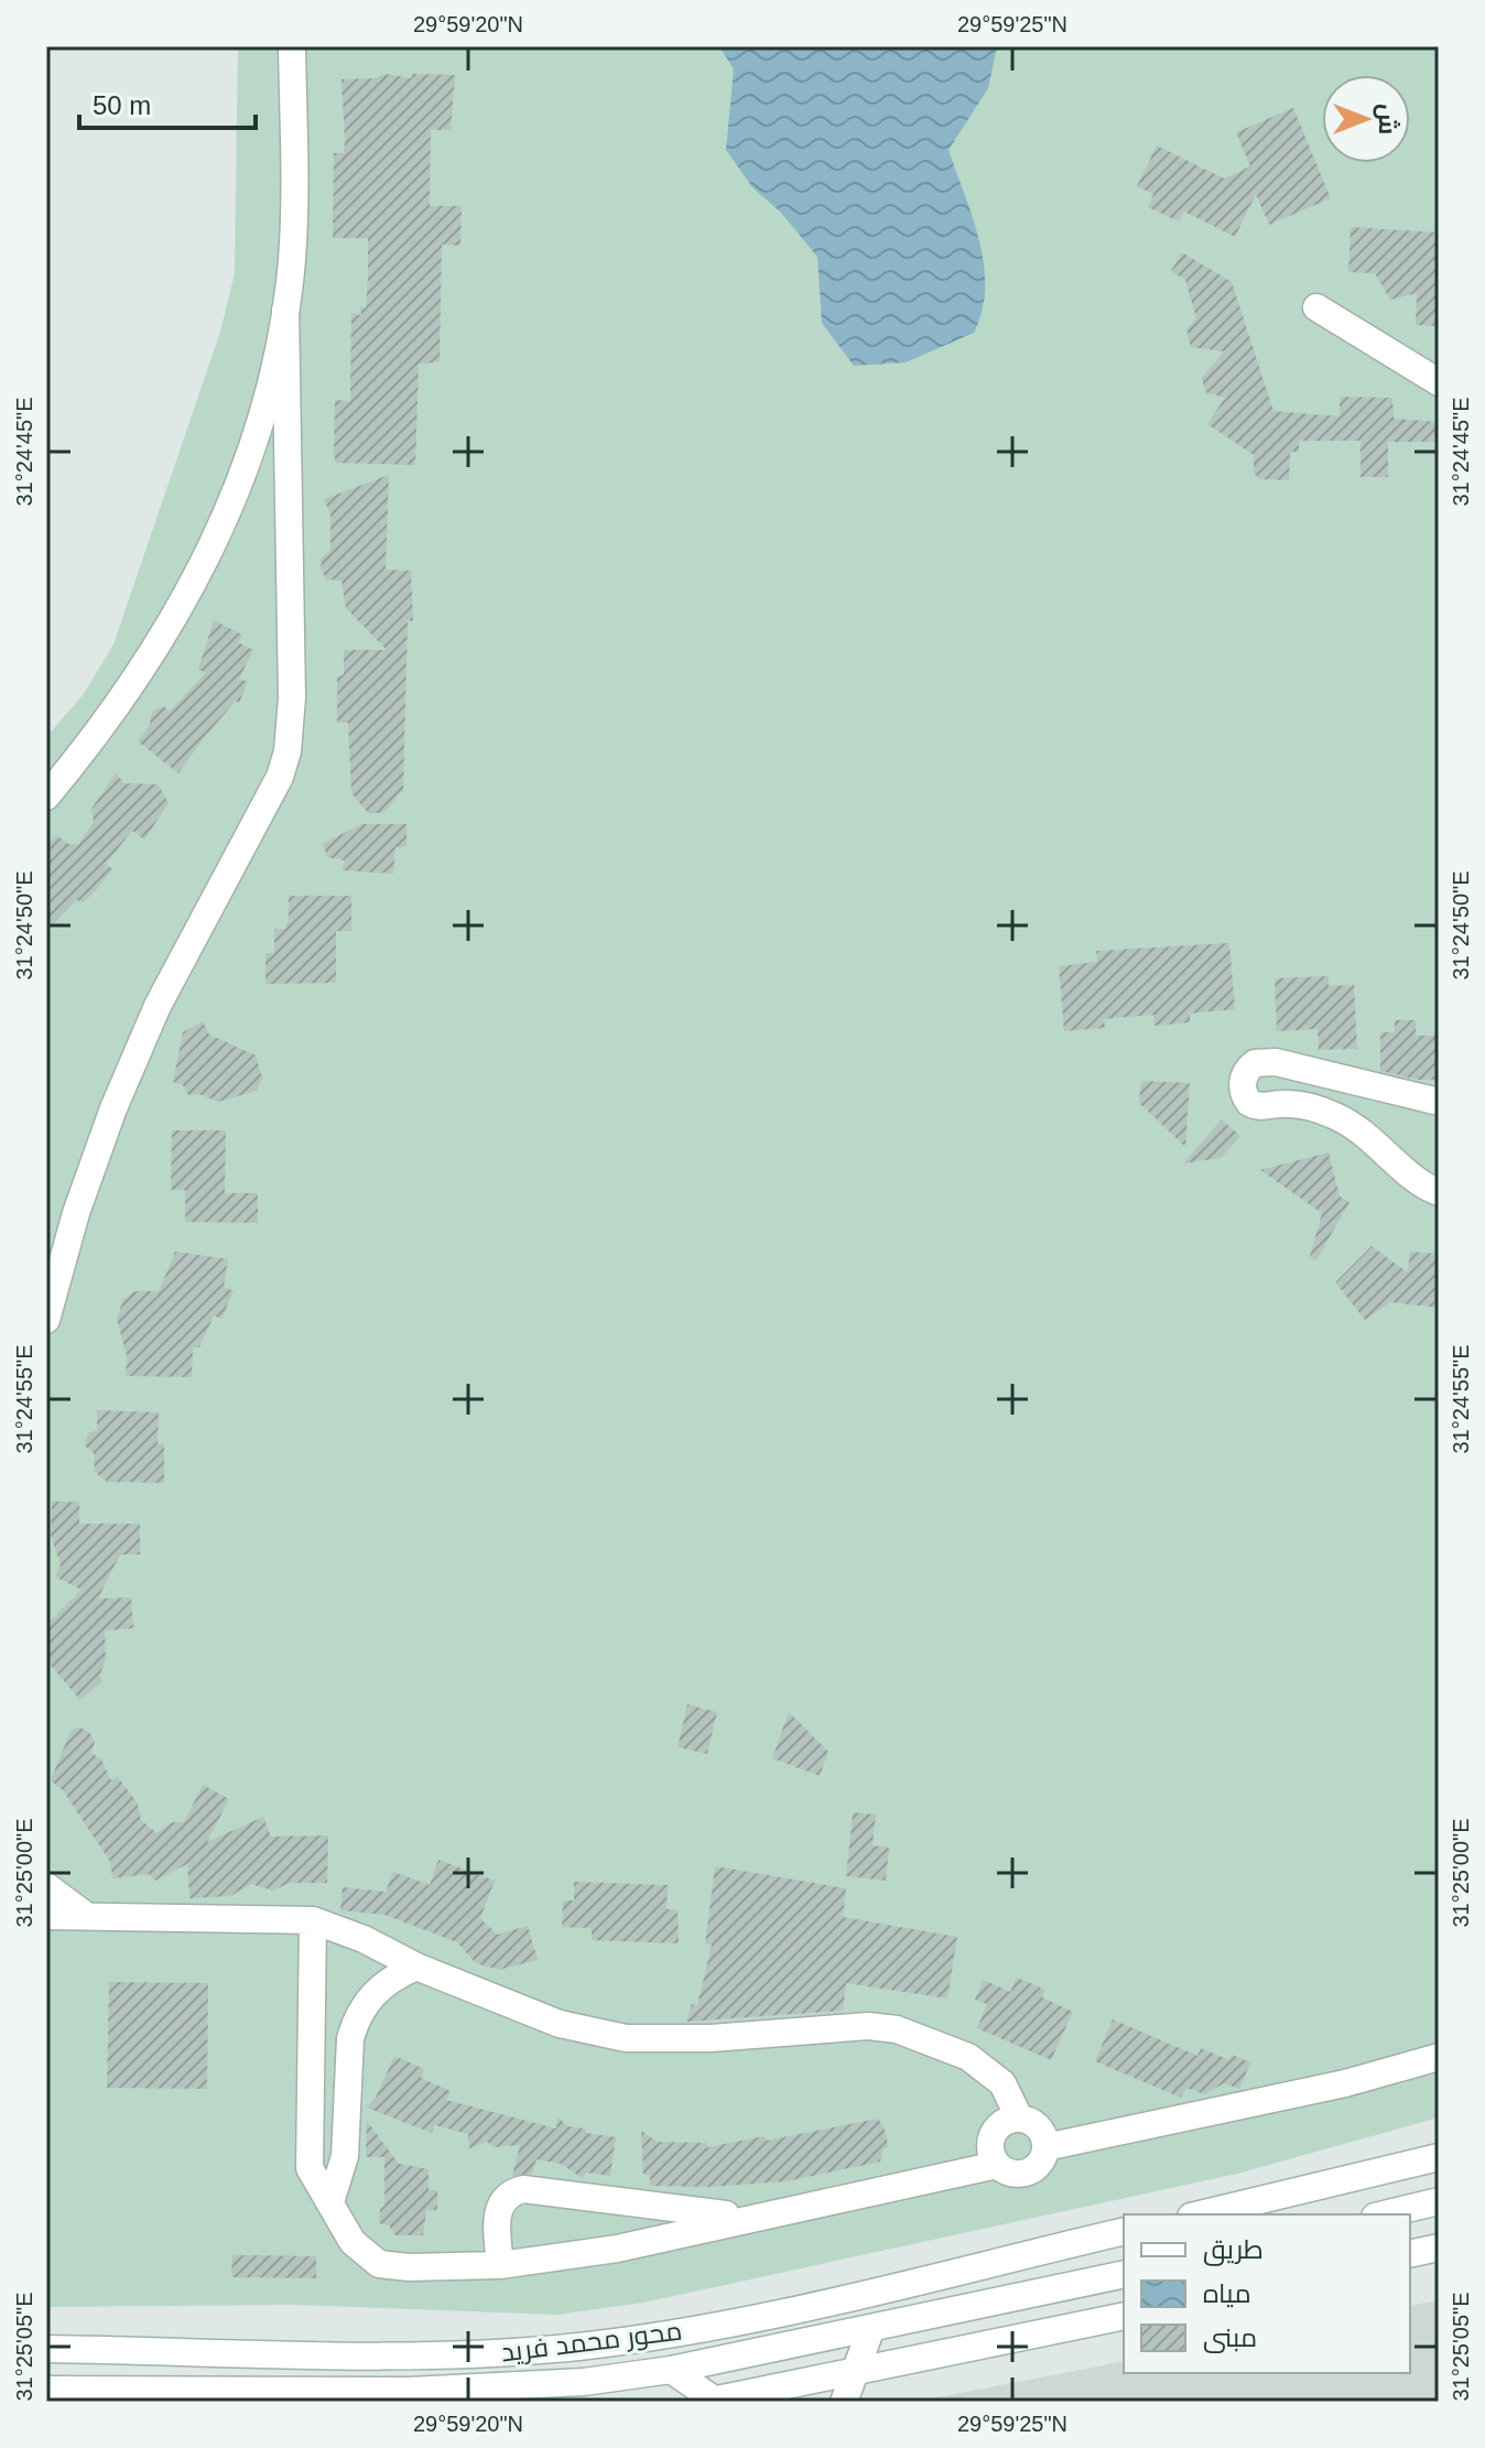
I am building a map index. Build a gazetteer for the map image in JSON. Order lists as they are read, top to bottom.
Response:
{
  "streets": {
    "street": ["محور محمد فريد"]
  },
  "legend": ["طريق", "مياه", "مبنى"],
  "scale_bar": "50 m",
  "north": "right",
  "coordinates": [
    "29°59'20\"N",
    "29°59'25\"N",
    "31°24'45\"E",
    "31°24'50\"E",
    "31°24'55\"E",
    "31°25'00\"E",
    "31°25'05\"E"
  ]
}
